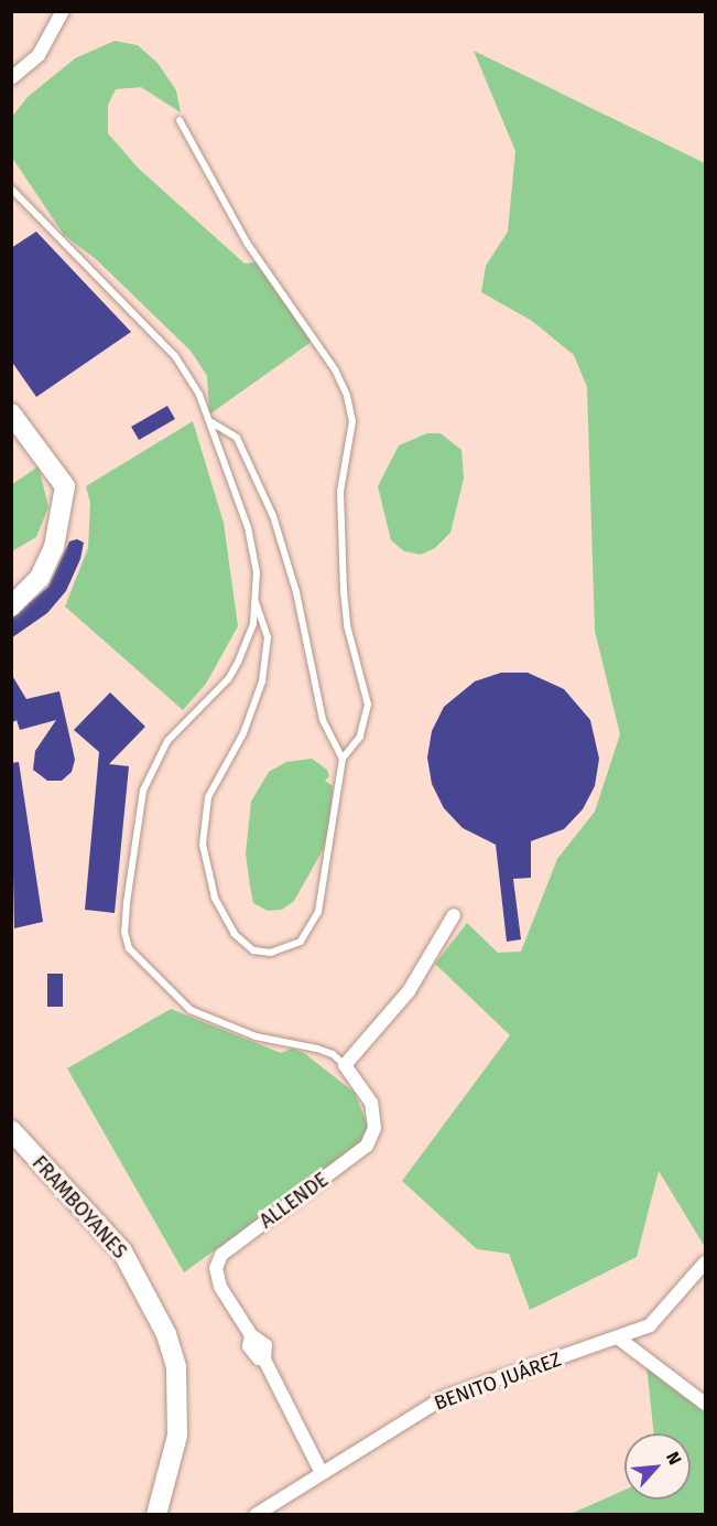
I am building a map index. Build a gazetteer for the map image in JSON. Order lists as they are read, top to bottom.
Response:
{
  "streets": {
    "street": ["ALLENDE", "FRAMBOYANES", "BENITO JUÁREZ"]
  },
  "crossings": [
    ["ALLENDE", "BENITO JUÁREZ"]
  ],
  "north": "top right"
}
